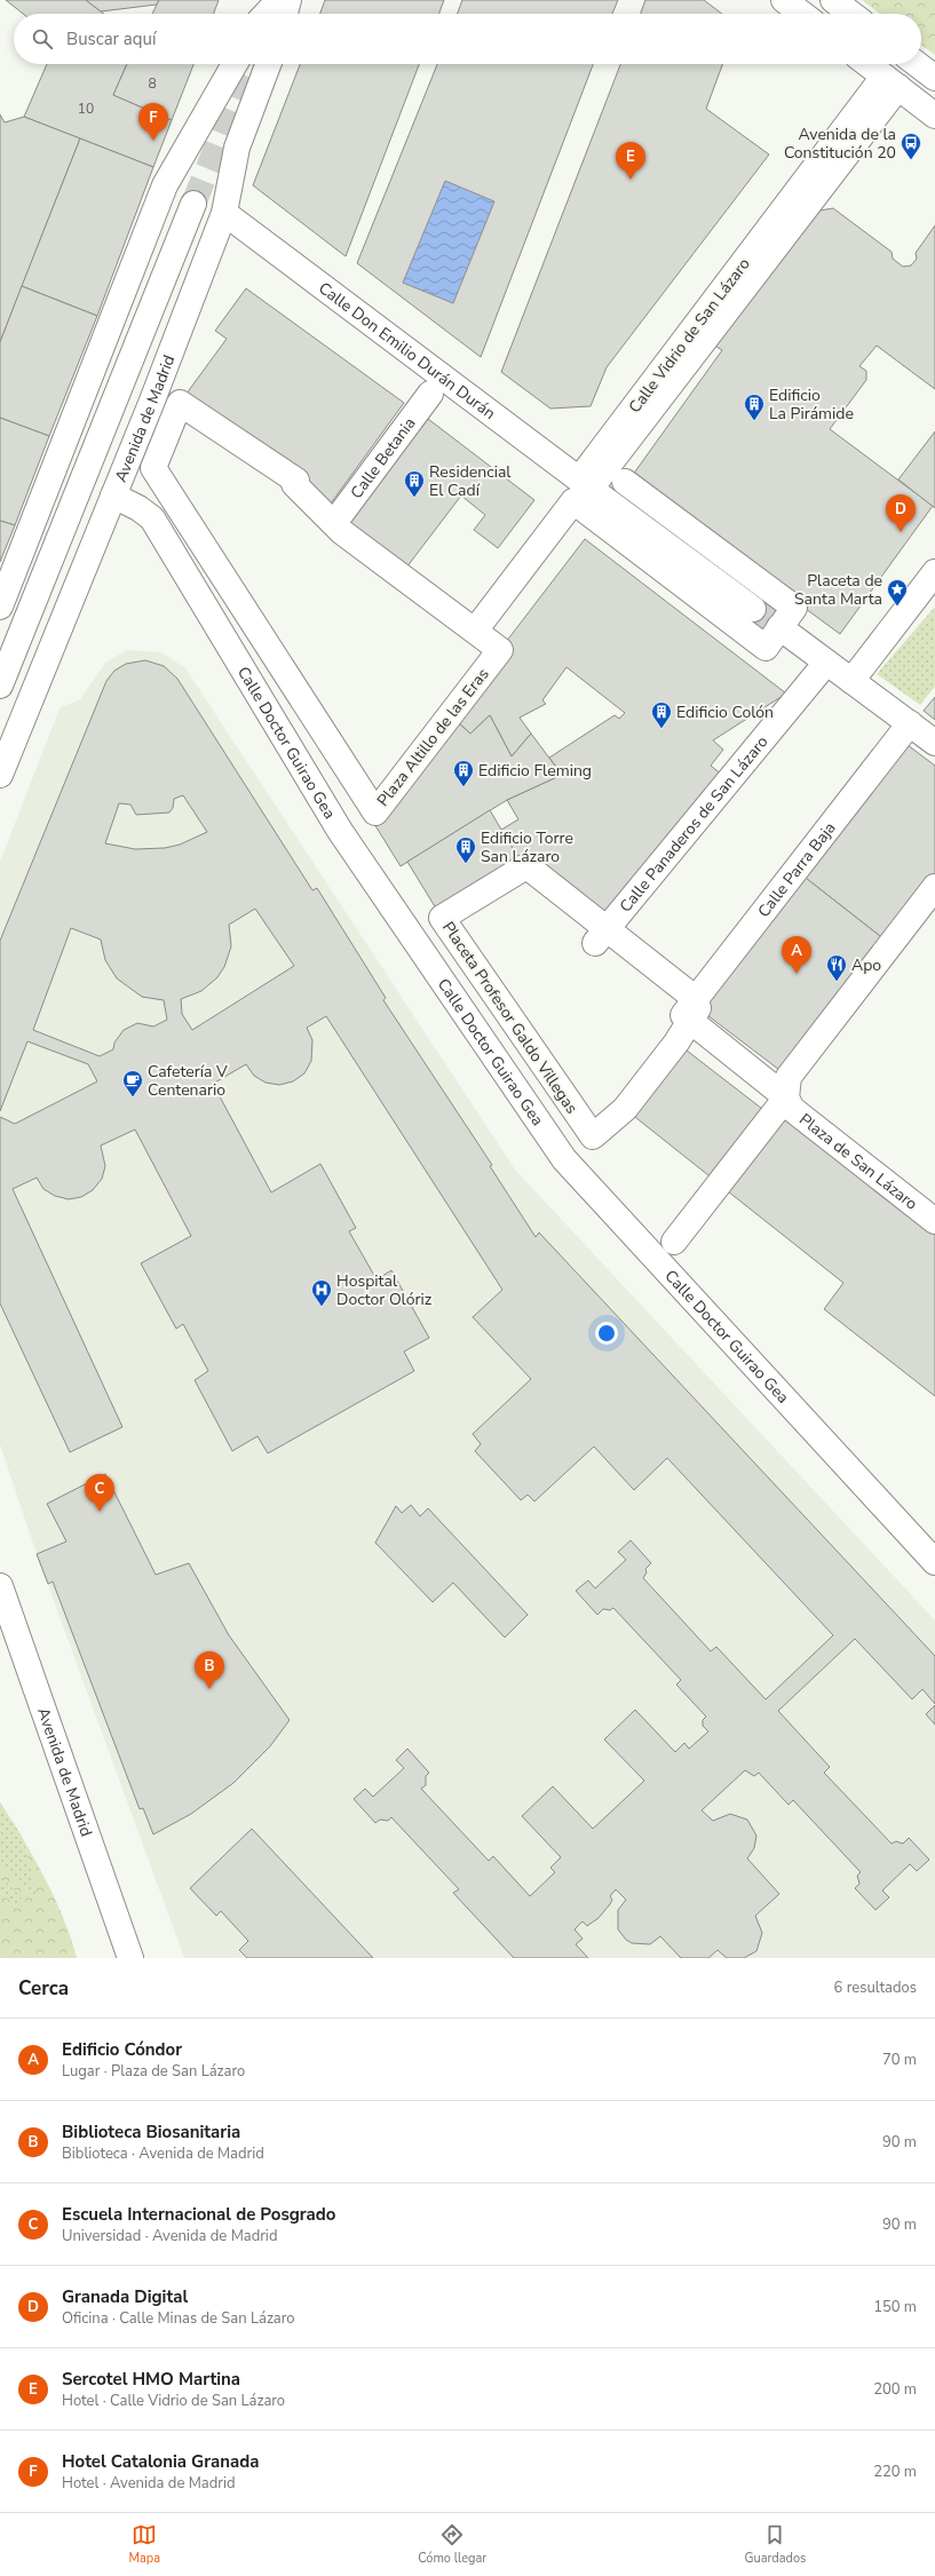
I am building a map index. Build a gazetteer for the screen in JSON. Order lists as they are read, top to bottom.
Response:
{
  "streets": {
    "street": [
      "Calle Vidrio de San Lázaro",
      "Calle Don Emilio Durán Durán",
      "Avenida de Madrid",
      "Calle Betania",
      "Plaza Altillo de las Eras",
      "Calle Doctor Guirao Gea",
      "Calle Panaderos de San Lázaro",
      "Calle Parra Baja",
      "Placeta Profesor Galdo Villegas",
      "Plaza de San Lázaro"
    ]
  },
  "crossings": [
    ["Calle Vidrio de San Lázaro", "Calle Don Emilio Durán Durán"],
    ["Calle Vidrio de San Lázaro", "Plaza Altillo de las Eras"],
    ["Calle Don Emilio Durán Durán", "Avenida de Madrid"],
    ["Avenida de Madrid", "Calle Doctor Guirao Gea"],
    ["Calle Betania", "Plaza Altillo de las Eras"],
    ["Calle Panaderos de San Lázaro", "Placeta Profesor Galdo Villegas"],
    ["Calle Parra Baja", "Placeta Profesor Galdo Villegas"],
    ["Calle Parra Baja", "Plaza de San Lázaro"],
    ["Placeta Profesor Galdo Villegas", "Plaza de San Lázaro"]
  ],
  "places": {
    "bus stop": ["Avenida de la Constitución 20"],
    "building": [
      "Edificio La Pirámide",
      "Residencial El Cadí",
      "Edificio Colón",
      "Edificio Fleming",
      "Edificio Torre San Lázaro"
    ],
    "place": ["Placeta de Santa Marta"],
    "restaurant": ["Apo"],
    "cafe": ["Cafetería V Centenario"],
    "hospital": ["Hospital Doctor Olóriz"]
  },
  "house_numbers": ["8", "10"],
  "page": {
    "search": "Buscar aquí",
    "pins": [
      "F",
      "E",
      "D",
      "A",
      "C",
      "B"
    ],
    "heading": ["Cerca", "6 resultados"],
    "list": [
      {
        "mark": "A",
        "name": "Edificio Cóndor",
        "note": "Lugar · Plaza de San Lázaro",
        "value": "70 m"
      },
      {
        "mark": "B",
        "name": "Biblioteca Biosanitaria",
        "note": "Biblioteca · Avenida de Madrid",
        "value": "90 m"
      },
      {
        "mark": "C",
        "name": "Escuela Internacional de Posgrado",
        "note": "Universidad · Avenida de Madrid",
        "value": "90 m"
      },
      {
        "mark": "D",
        "name": "Granada Digital",
        "note": "Oficina · Calle Minas de San Lázaro",
        "value": "150 m"
      },
      {
        "mark": "E",
        "name": "Sercotel HMO Martina",
        "note": "Hotel · Calle Vidrio de San Lázaro",
        "value": "200 m"
      },
      {
        "mark": "F",
        "name": "Hotel Catalonia Granada",
        "note": "Hotel · Avenida de Madrid",
        "value": "220 m"
      }
    ],
    "nav": ["Mapa", "Cómo llegar", "Guardados"]
  }
}
